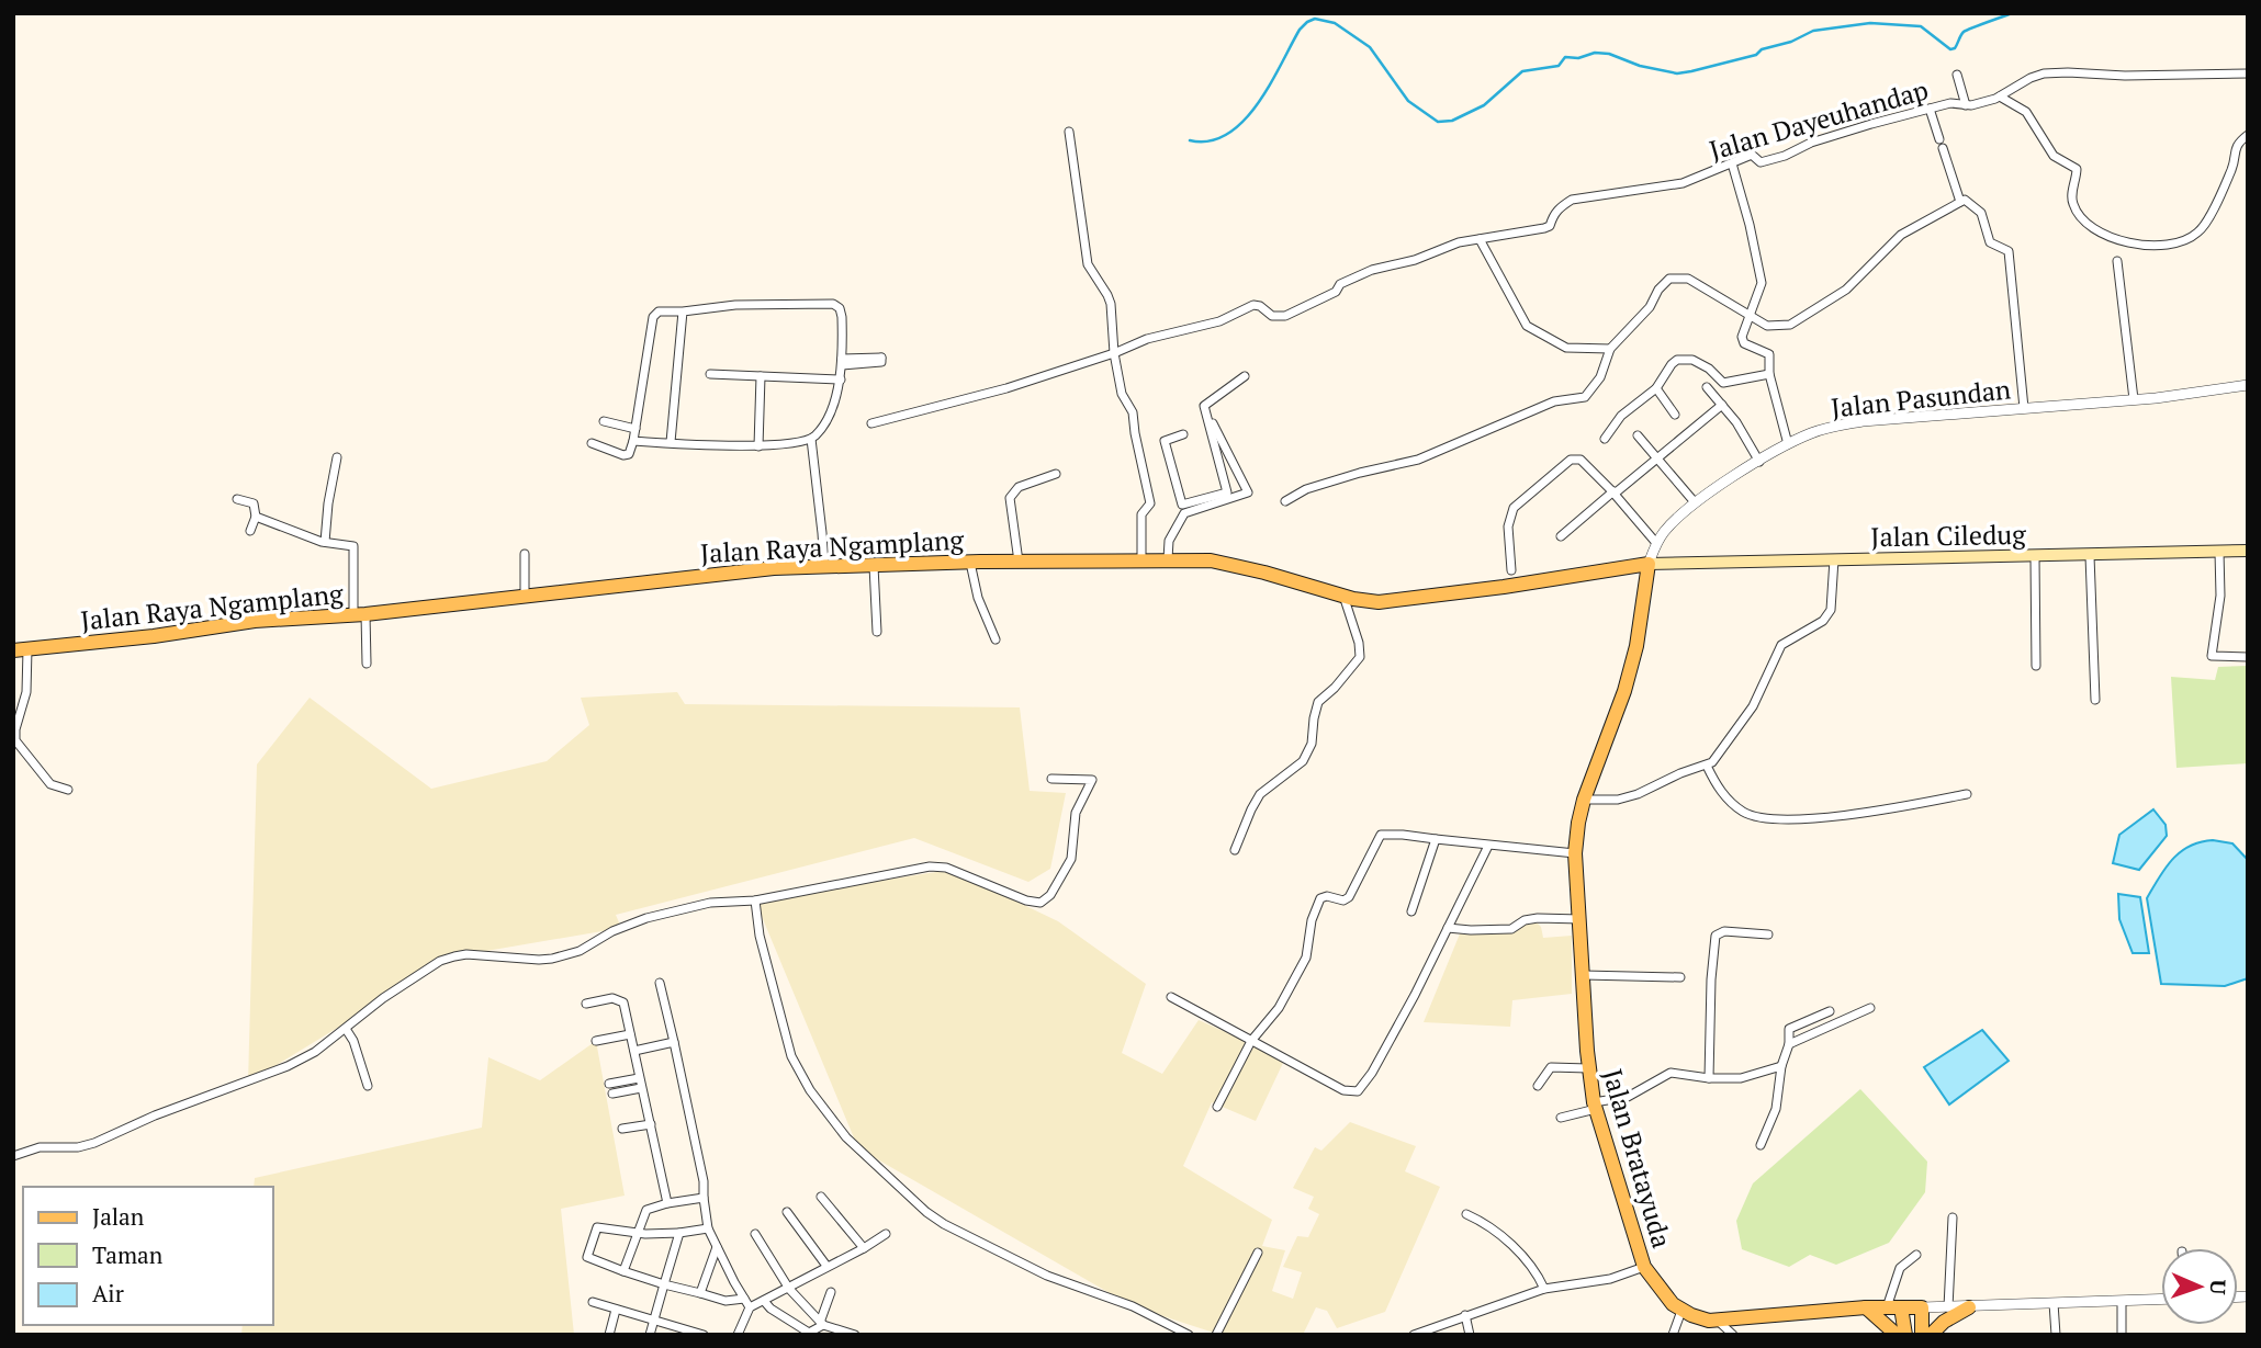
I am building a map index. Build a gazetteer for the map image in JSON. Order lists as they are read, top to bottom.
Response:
{
  "streets": {
    "main road": ["Jalan Ciledug", "Jalan Raya Ngamplang", "Jalan Bratayuda"],
    "street": ["Jalan Dayeuhandap", "Jalan Pasundan"]
  },
  "crossings": [
    ["Jalan Pasundan", "Jalan Ciledug"],
    ["Jalan Pasundan", "Jalan Raya Ngamplang"],
    ["Jalan Pasundan", "Jalan Bratayuda"],
    ["Jalan Ciledug", "Jalan Raya Ngamplang"],
    ["Jalan Ciledug", "Jalan Bratayuda"],
    ["Jalan Raya Ngamplang", "Jalan Bratayuda"]
  ],
  "legend": ["Jalan", "Taman", "Air"],
  "north": "right"
}
